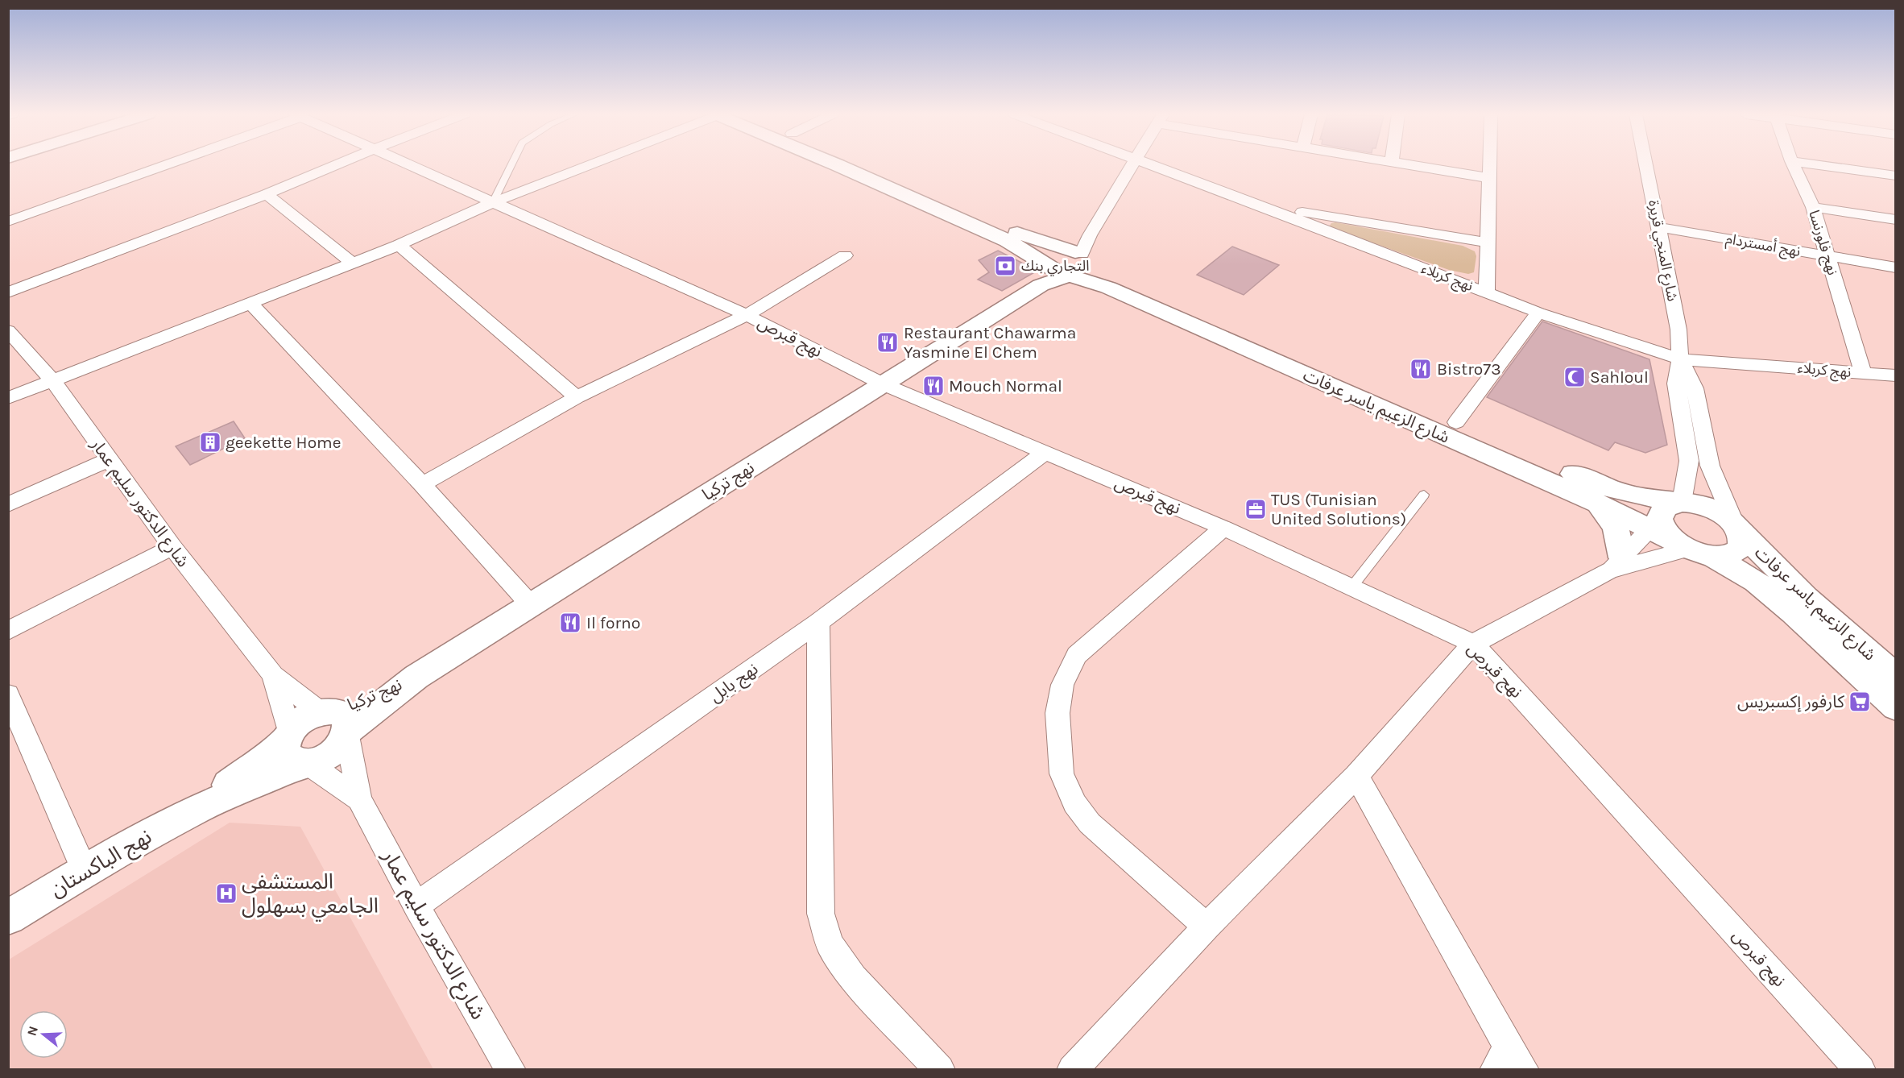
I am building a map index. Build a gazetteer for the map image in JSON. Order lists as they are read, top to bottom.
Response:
{
  "streets": {
    "main road": ["شارع الزعيم ياسر عرفات", "نهج تركيا", "نهج الباكستان"],
    "street": [
      "نهج فلورنسا",
      "نهج أمستردام",
      "شارع المنجي قريرة",
      "نهج كربلاء",
      "نهج قبرص",
      "شارع الدكتور سليم عمار",
      "نهج بابل"
    ]
  },
  "crossings": [
    ["نهج فلورنسا", "نهج أمستردام"],
    ["نهج فلورنسا", "نهج كربلاء"],
    ["نهج أمستردام", "شارع المنجي قريرة"],
    ["شارع المنجي قريرة", "نهج كربلاء"],
    ["شارع المنجي قريرة", "شارع الزعيم ياسر عرفات"],
    ["نهج قبرص", "نهج تركيا"],
    ["نهج قبرص", "نهج بابل"],
    ["شارع الزعيم ياسر عرفات", "نهج تركيا"],
    ["شارع الدكتور سليم عمار", "نهج بابل"]
  ],
  "places": {
    "bank": ["التجاري بنك"],
    "restaurant": [
      "Restaurant Chawarma Yasmine El Chem",
      "Bistro73",
      "Mouch Normal",
      "Il forno"
    ],
    "mosque": ["Sahloul"],
    "building": ["geekette Home"],
    "office": ["TUS (Tunisian United Solutions)"],
    "supermarket": ["كارفور إكسبريس"],
    "hospital": ["المستشفى الجامعي بسهلول"]
  },
  "north": "left"
}
